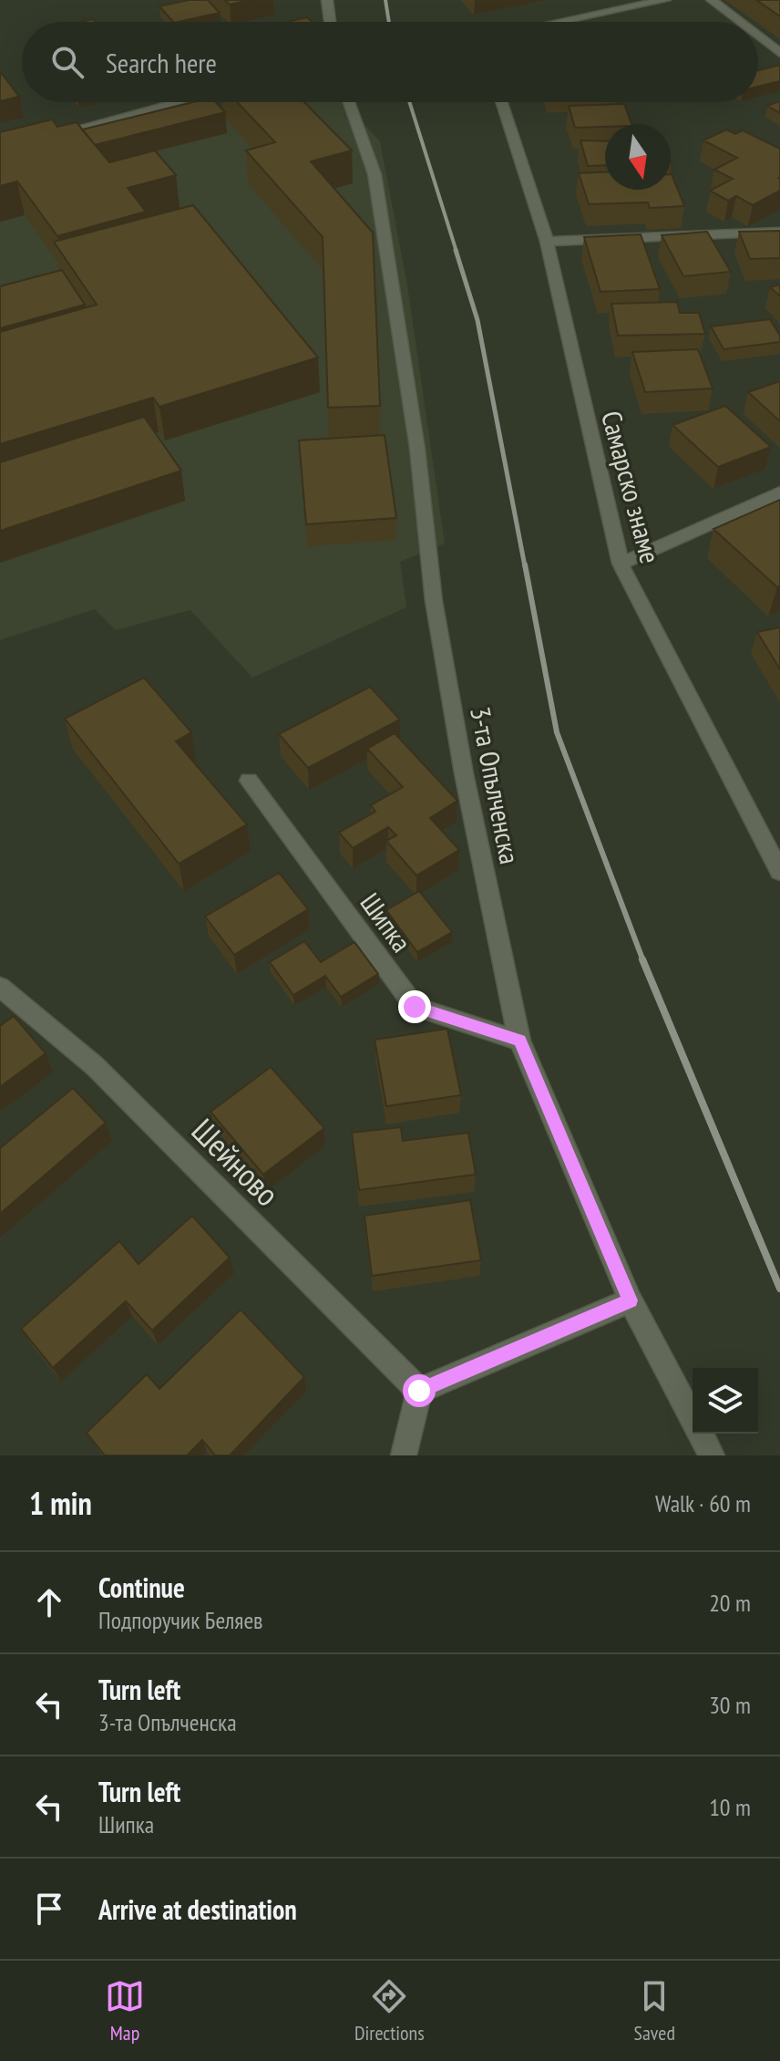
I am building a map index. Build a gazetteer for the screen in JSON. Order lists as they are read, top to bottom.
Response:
{
  "streets": {
    "street": [
      "Самарско знаме",
      "3-та Опълченска",
      "Шипка",
      "Шейново"
    ]
  },
  "crossings": [
    ["3-та Опълченска", "Шипка"]
  ],
  "north": "bottom",
  "page": {
    "search": "Search here",
    "heading": ["1 min", "Walk · 60 m"],
    "list": [
      ["Continue", "Подпоручик Беляев", "20 m"],
      ["Turn left", "3-та Опълченска", "30 m"],
      ["Turn left", "Шипка", "10 m"],
      "Arrive at destination"
    ],
    "nav": ["Map", "Directions", "Saved"]
  }
}
